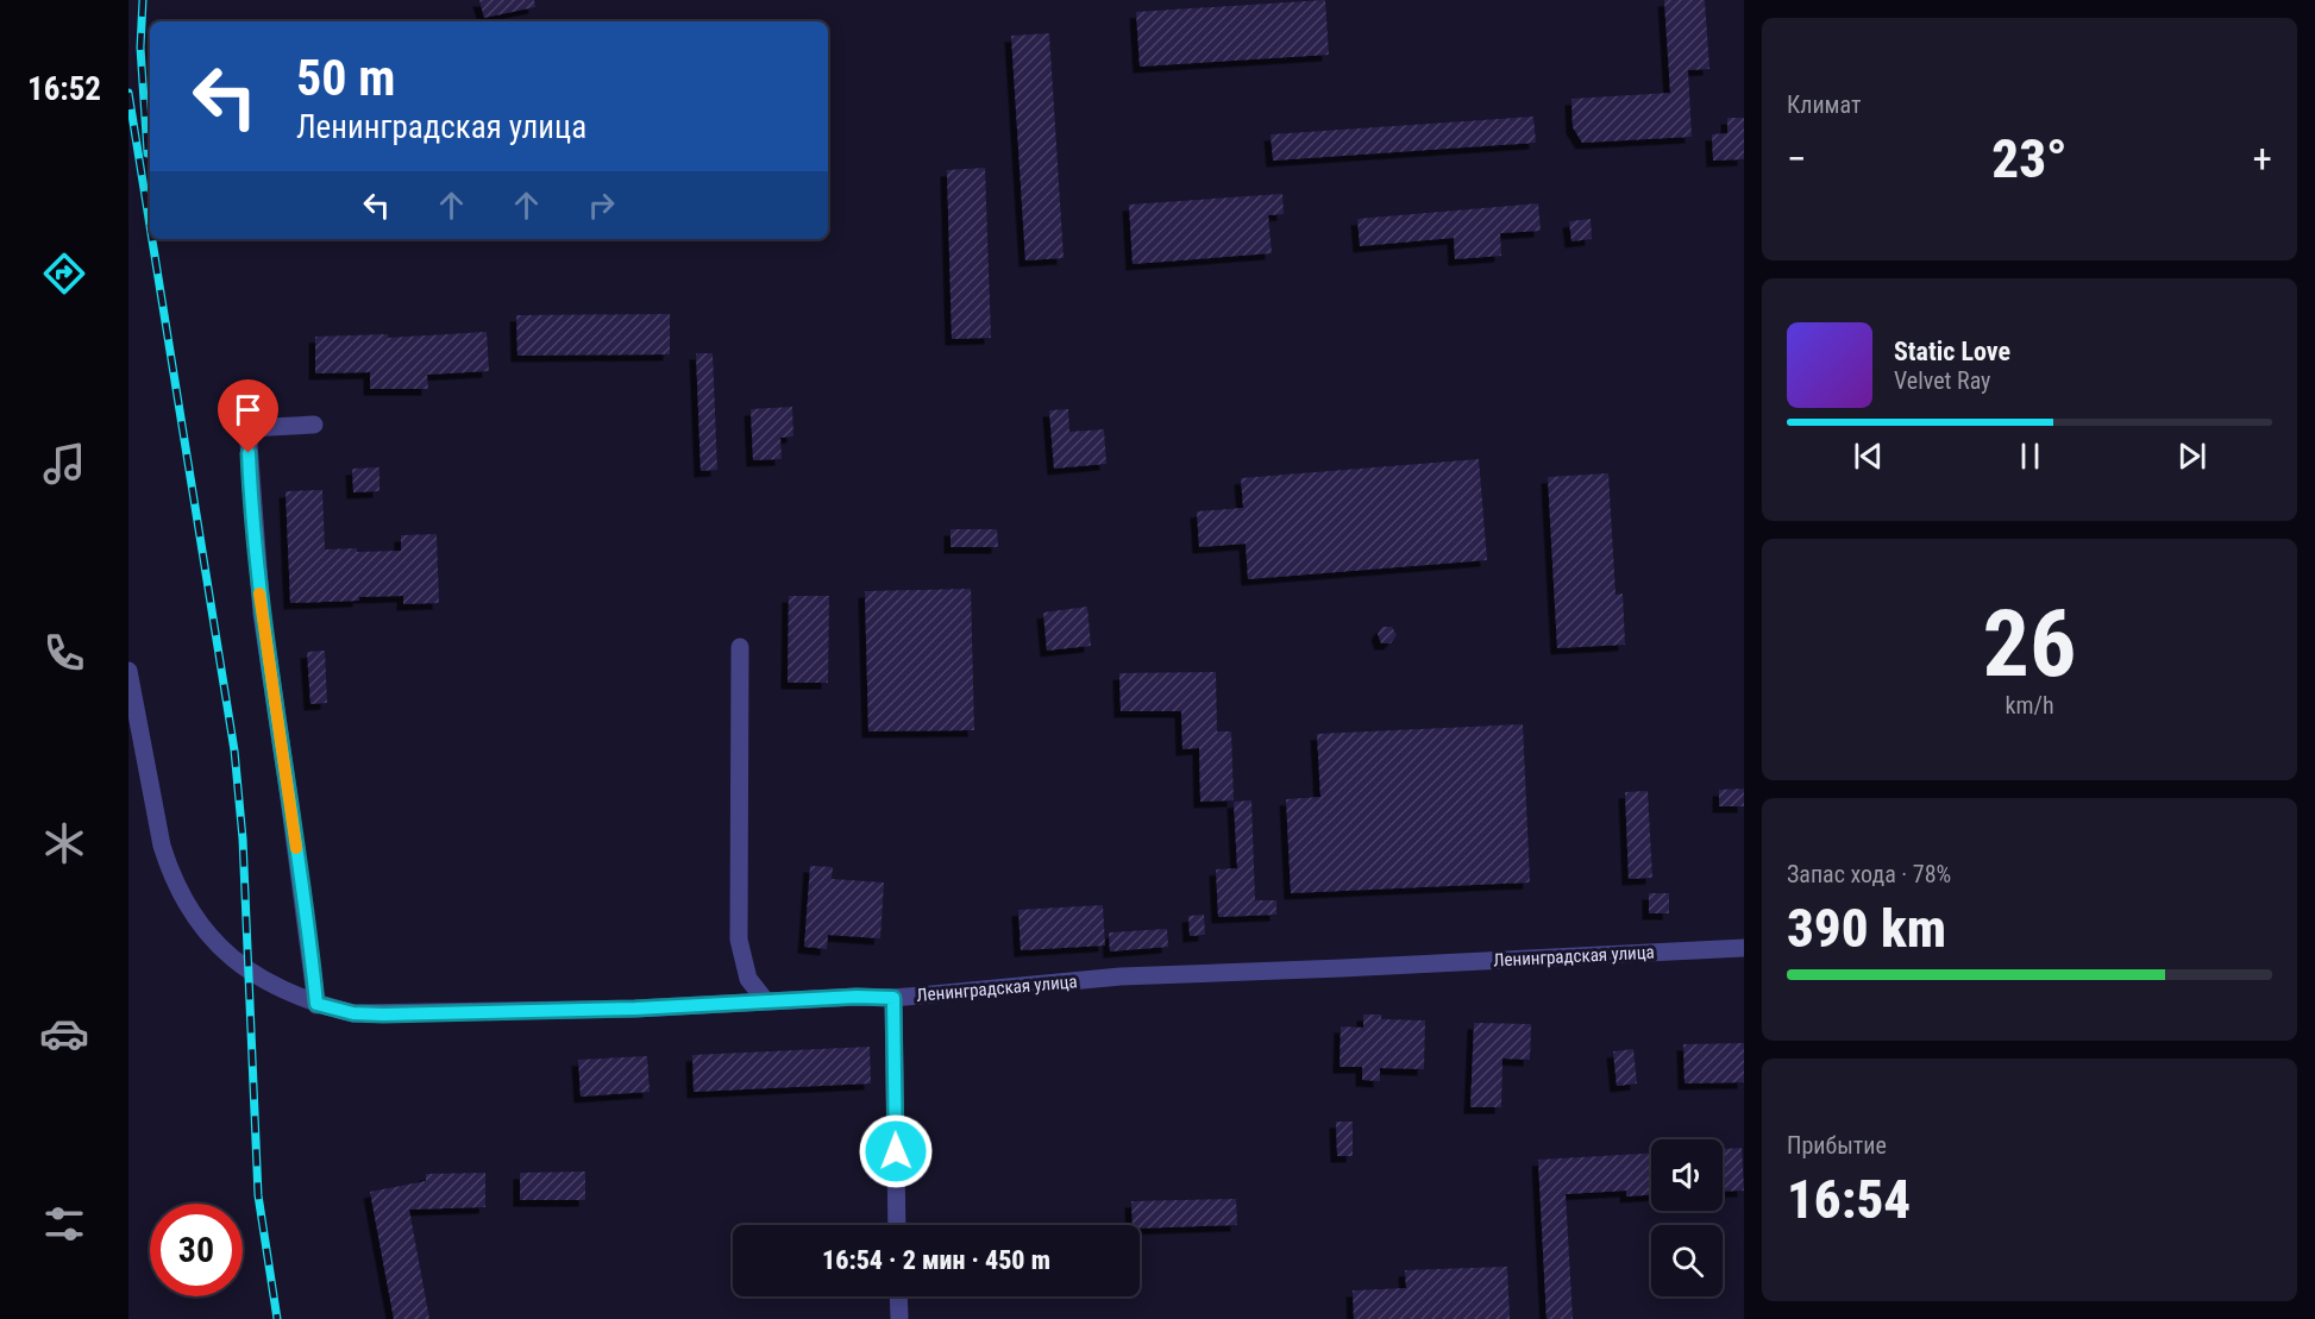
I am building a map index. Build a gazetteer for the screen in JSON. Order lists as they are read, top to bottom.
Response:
{
  "streets": {
    "street": ["Ленинградская улица"]
  },
  "page": {
    "tabs": "16:52",
    "tile": [
      "Климат",
      ["26", "km/h"],
      ["Запас хода · 78%", "390 km"],
      ["Прибытие", "16:54"]
    ],
    "turn": ["50 m", "Ленинградская улица"],
    "heat": ["−", "23°", "+"],
    "song": ["Static Love", "Velvet Ray"],
    "limit": "30",
    "trip": "16:54 · 2 мин · 450 m"
  }
}
